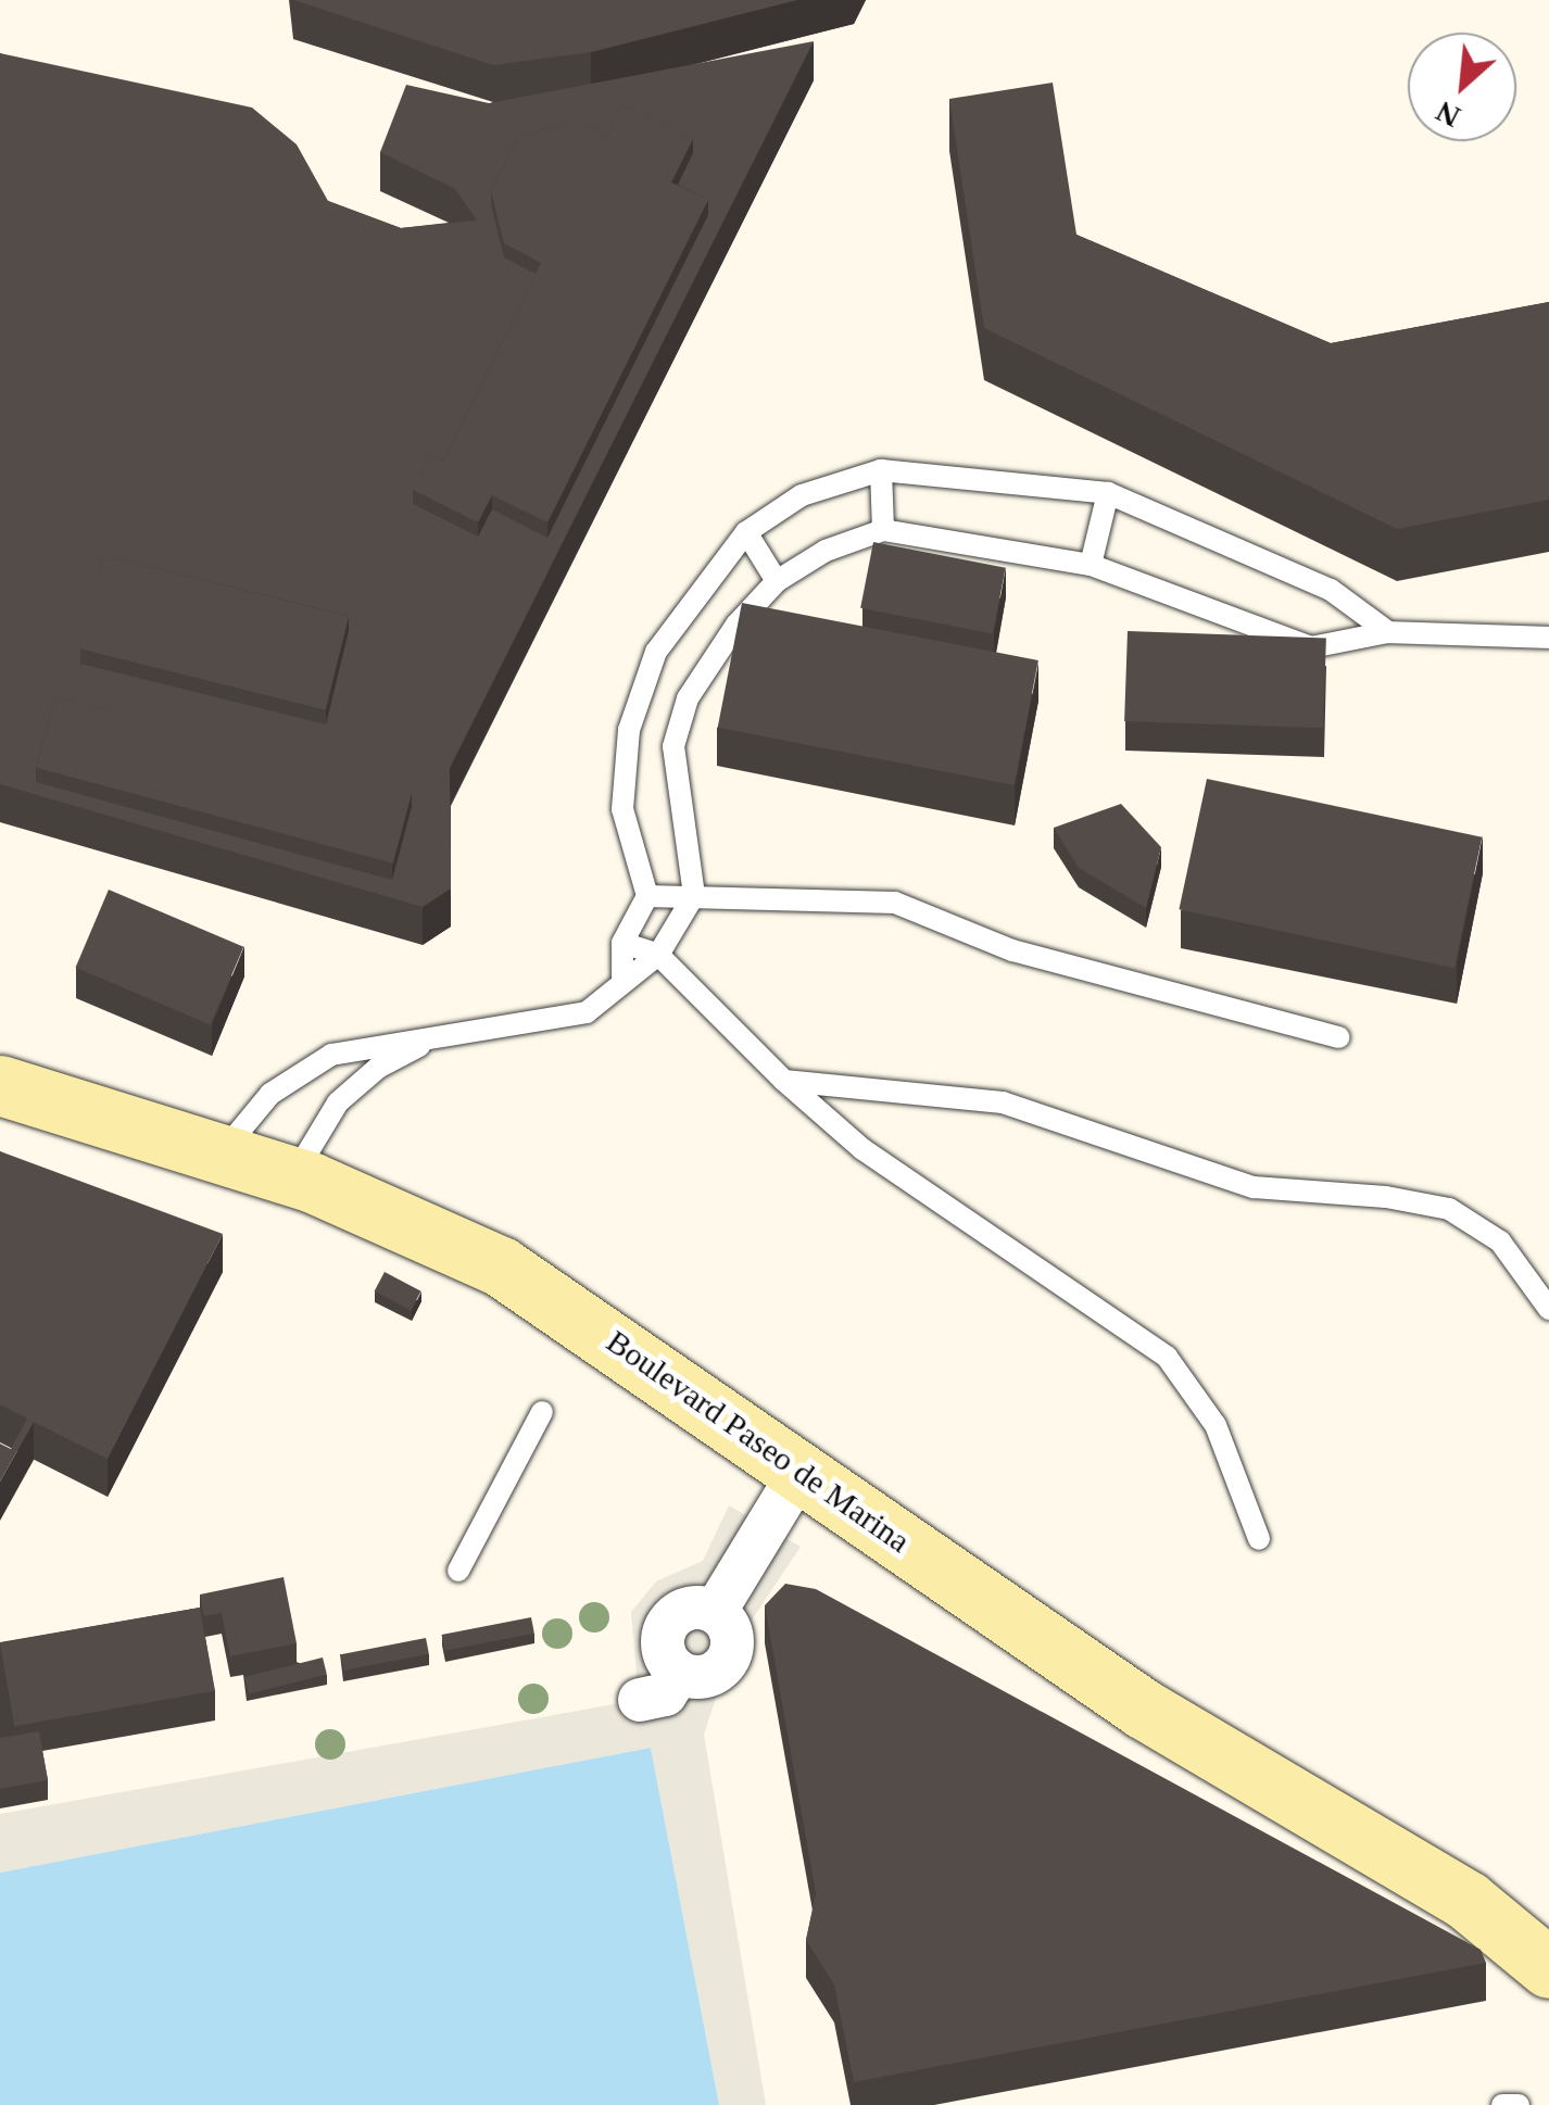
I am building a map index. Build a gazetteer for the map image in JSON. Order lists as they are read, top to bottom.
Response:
{
  "streets": {
    "main road": ["Boulevard Paseo de Marina"]
  },
  "north": "bottom left"
}
